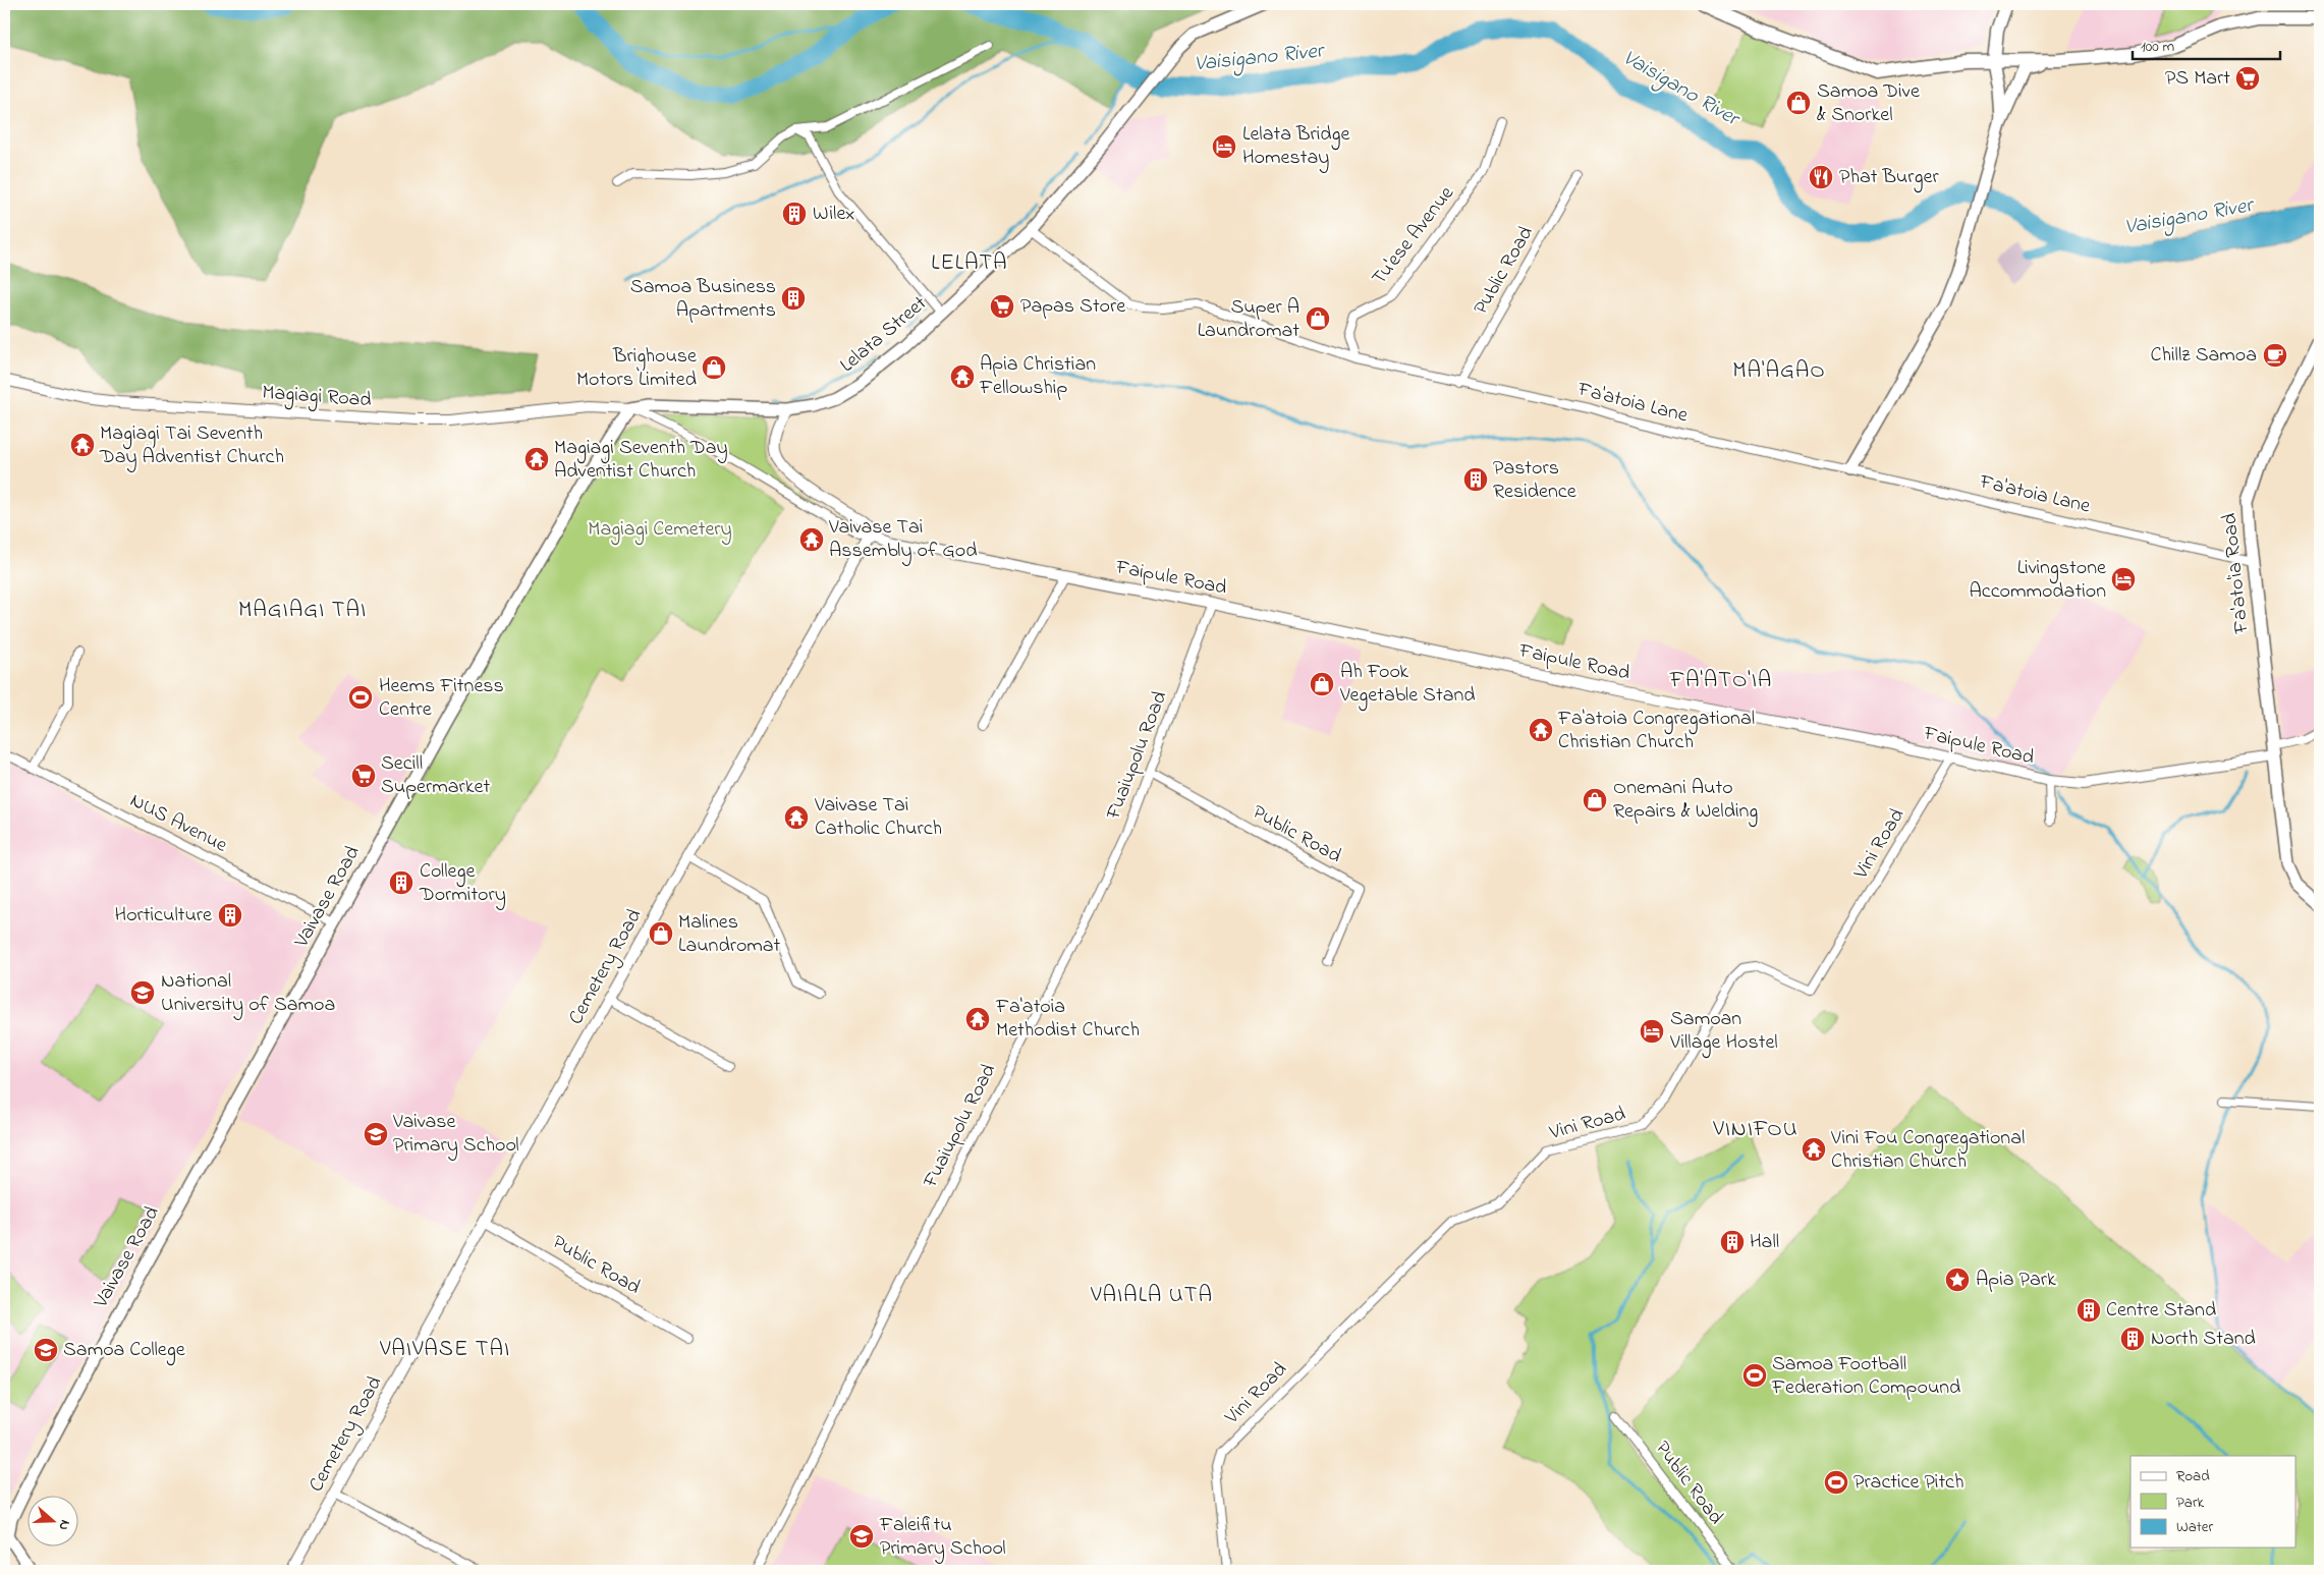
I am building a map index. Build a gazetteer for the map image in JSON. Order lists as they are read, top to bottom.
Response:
{
  "streets": {
    "main road": ["Lelata Street", "Fa'ato'ia Road", "Vaivase Road"],
    "street": [
      "Tu'ese Avenue",
      "Public Road",
      "Magiagi Road",
      "Fa'atoia Lane",
      "Faipule Road",
      "Fuaiupolu Road",
      "NUS Avenue",
      "Vini Road",
      "Cemetery Road"
    ]
  },
  "crossings": [
    ["Tu'ese Avenue", "Fa'atoia Lane"],
    ["Public Road", "Fa'atoia Lane"],
    ["Public Road", "Fuaiupolu Road"],
    ["Public Road", "Cemetery Road"],
    ["Lelata Street", "Magiagi Road"],
    ["Lelata Street", "Fa'atoia Lane"],
    ["Lelata Street", "Vaivase Road"],
    ["Magiagi Road", "Vaivase Road"],
    ["Fa'atoia Lane", "Fa'ato'ia Road"],
    ["Fa'ato'ia Road", "Faipule Road"],
    ["Faipule Road", "Fuaiupolu Road"],
    ["Faipule Road", "Vini Road"],
    ["Faipule Road", "Cemetery Road"],
    ["NUS Avenue", "Vaivase Road"]
  ],
  "districts": [
    "LELATA",
    "MA'AGAO",
    "MAGIAGI TAI",
    "FA'ATO'IA",
    "VINIFOU",
    "VAIALA UTA",
    "VAIVASE TAI"
  ],
  "water": ["Vaisigano River"],
  "parks": ["Magiagi Cemetery"],
  "places": {
    "supermarket": ["PS Mart", "Papas Store", "Secill Supermarket"],
    "shop": [
      "Samoa Dive & Snorkel",
      "Super A Laundromat",
      "Brighouse Motors Limited",
      "Ah Fook Vegetable Stand",
      "Onemani Auto Repairs & Welding",
      "Malines Laundromat"
    ],
    "hotel": ["Lelata Bridge Homestay", "Livingstone Accommodation", "Samoan Village Hostel"],
    "restaurant": ["Phat Burger"],
    "building": [
      "Wilex",
      "Samoa Business Apartments",
      "Pastors Residence",
      "College Dormitory",
      "Horticulture",
      "Hall",
      "Centre Stand",
      "North Stand"
    ],
    "cafe": ["Chillz Samoa"],
    "temple": [
      "Apia Christian Fellowship",
      "Magiagi Tai Seventh Day Adventist Church",
      "Magiagi Seventh Day Adventist Church",
      "Vaivase Tai Assembly of God",
      "Fa'atoia Congregational Christian Church",
      "Vaivase Tai Catholic Church",
      "Fa'atoia Methodist Church",
      "Vini Fou Congregational Christian Church"
    ],
    "sports": ["Heems Fitness Centre", "Samoa Football Federation Compound", "Practice Pitch"],
    "school or university": [
      "National University of Samoa",
      "Vaivase Primary School",
      "Samoa College",
      "Faleifitu Primary School"
    ],
    "place": ["Apia Park"]
  },
  "legend": ["Road", "Park", "Water"],
  "scale_bar": "100 m",
  "north": "right"
}
